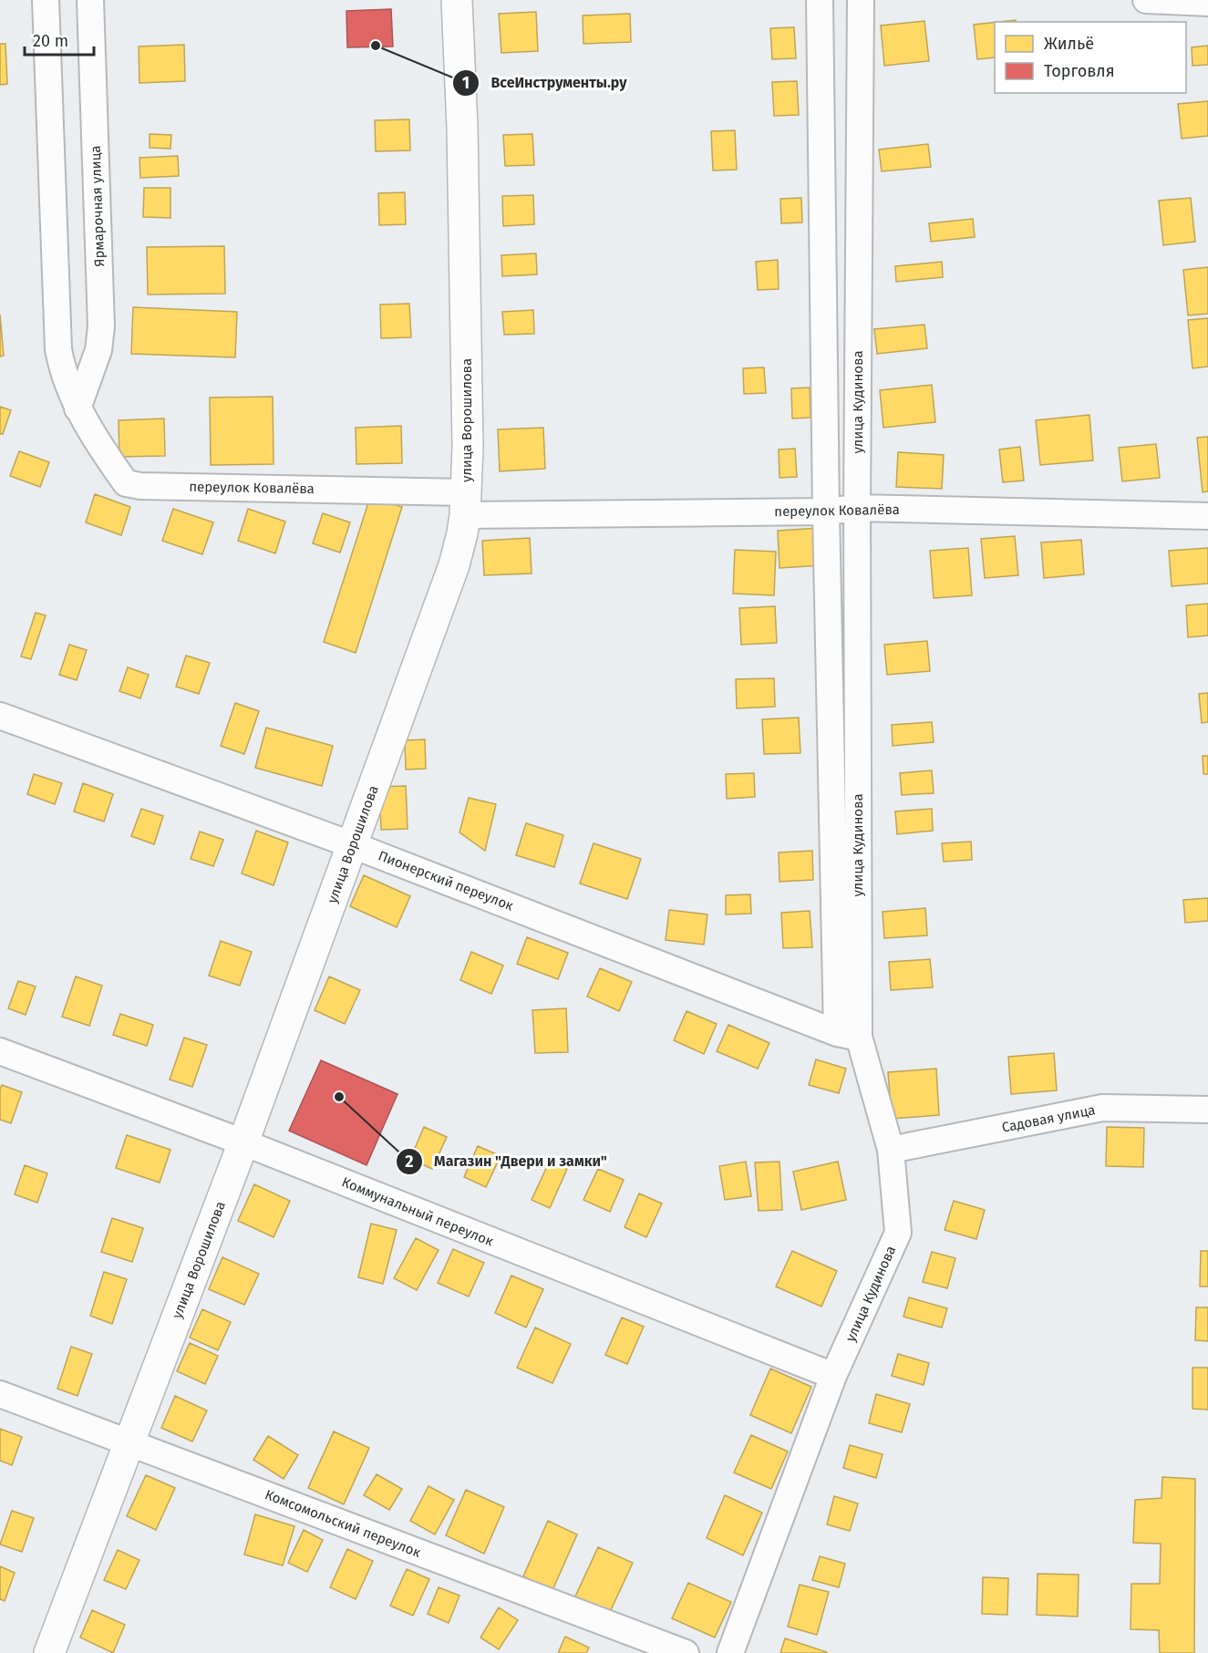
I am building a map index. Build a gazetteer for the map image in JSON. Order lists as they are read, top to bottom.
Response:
{
  "streets": {
    "main road": ["улица Ворошилова"],
    "street": [
      "Ярмарочная улица",
      "улица Кудинова",
      "переулок Ковалёва",
      "Пионерский переулок",
      "Садовая улица",
      "Коммунальный переулок",
      "Комсомольский переулок"
    ]
  },
  "crossings": [
    ["Ярмарочная улица", "переулок Ковалёва"],
    ["улица Кудинова", "переулок Ковалёва"],
    ["улица Кудинова", "Пионерский переулок"],
    ["улица Кудинова", "Садовая улица"],
    ["улица Кудинова", "Коммунальный переулок"],
    ["улица Ворошилова", "переулок Ковалёва"],
    ["улица Ворошилова", "Пионерский переулок"],
    ["улица Ворошилова", "Коммунальный переулок"],
    ["улица Ворошилова", "Комсомольский переулок"]
  ],
  "places": ["ВсеИнструменты.ру", "Магазин \"Двери и замки\""],
  "legend": ["Жильё", "Торговля"],
  "scale_bar": "20 m"
}
